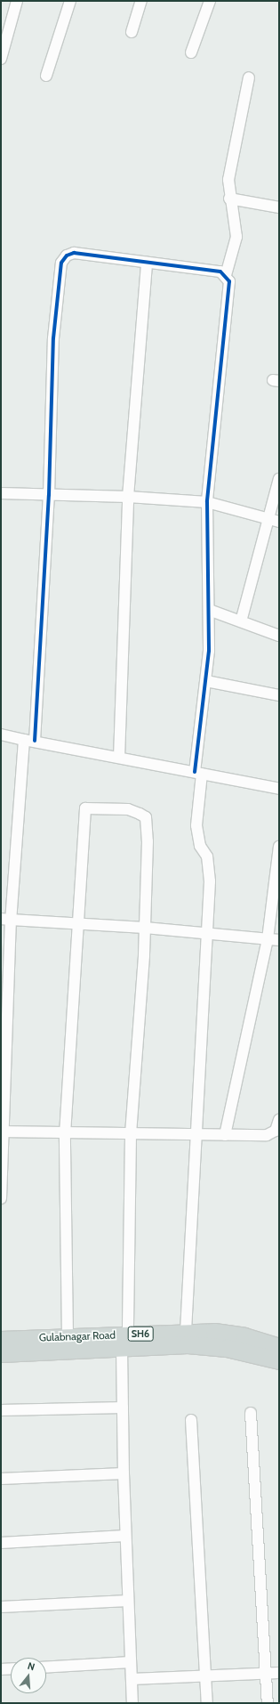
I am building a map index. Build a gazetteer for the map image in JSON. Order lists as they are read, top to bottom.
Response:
{
  "streets": {
    "main road": ["SH6", "Gulabnagar Road"]
  },
  "north": "top"
}
